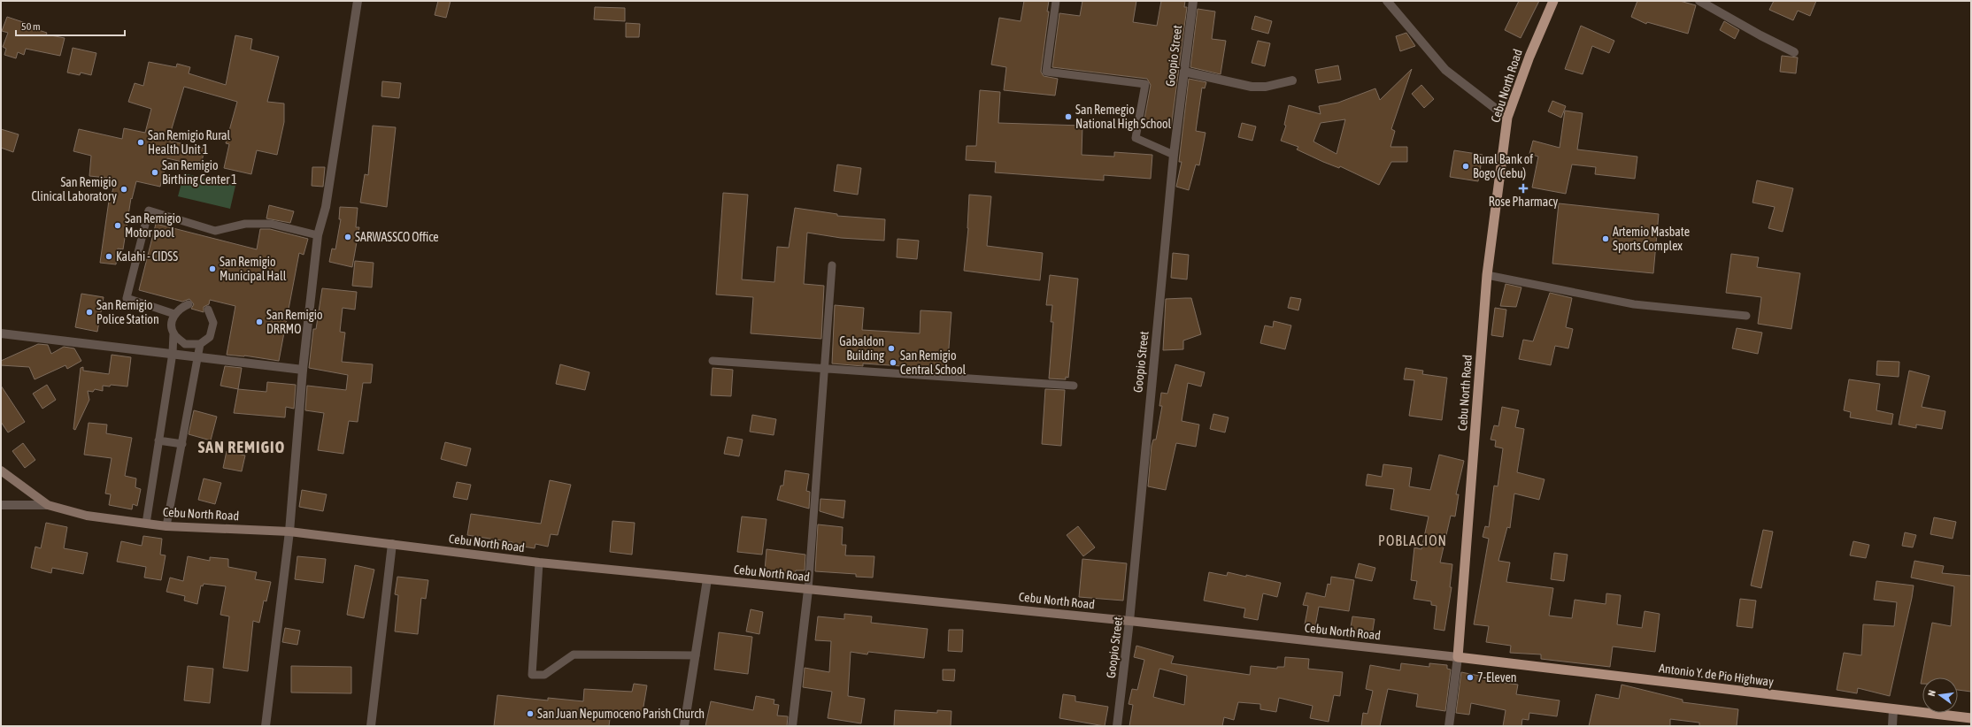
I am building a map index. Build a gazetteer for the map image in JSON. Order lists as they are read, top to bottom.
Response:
{
  "streets": {
    "highway": ["Cebu North Road", "Antonio Y. de Pio Highway"],
    "street": ["Goopio Street"]
  },
  "crossings": [
    ["Goopio Street", "Cebu North Road"],
    ["Cebu North Road", "Antonio Y. de Pio Highway"]
  ],
  "districts": ["SAN REMIGIO", "POBLACION"],
  "places": {
    "other": [
      "San Remegio National High School",
      "San Remigio Rural Health Unit 1",
      "Rural Bank of Bogo (Cebu)",
      "San Remigio Birthing Center 1",
      "San Remigio Clinical Laboratory",
      "San Remigio Motor pool",
      "SARWASSCO Office",
      "Artemio Masbate Sports Complex",
      "Kalahi - CIDSS",
      "San Remigio Municipal Hall",
      "San Remigio Police Station",
      "San Remigio DRRMO",
      "Gabaldon Building",
      "San Remigio Central School",
      "7-Eleven",
      "San Juan Nepumoceno Parish Church"
    ],
    "health": ["Rose Pharmacy"]
  },
  "scale_bar": "50 m",
  "north": "left"
}
